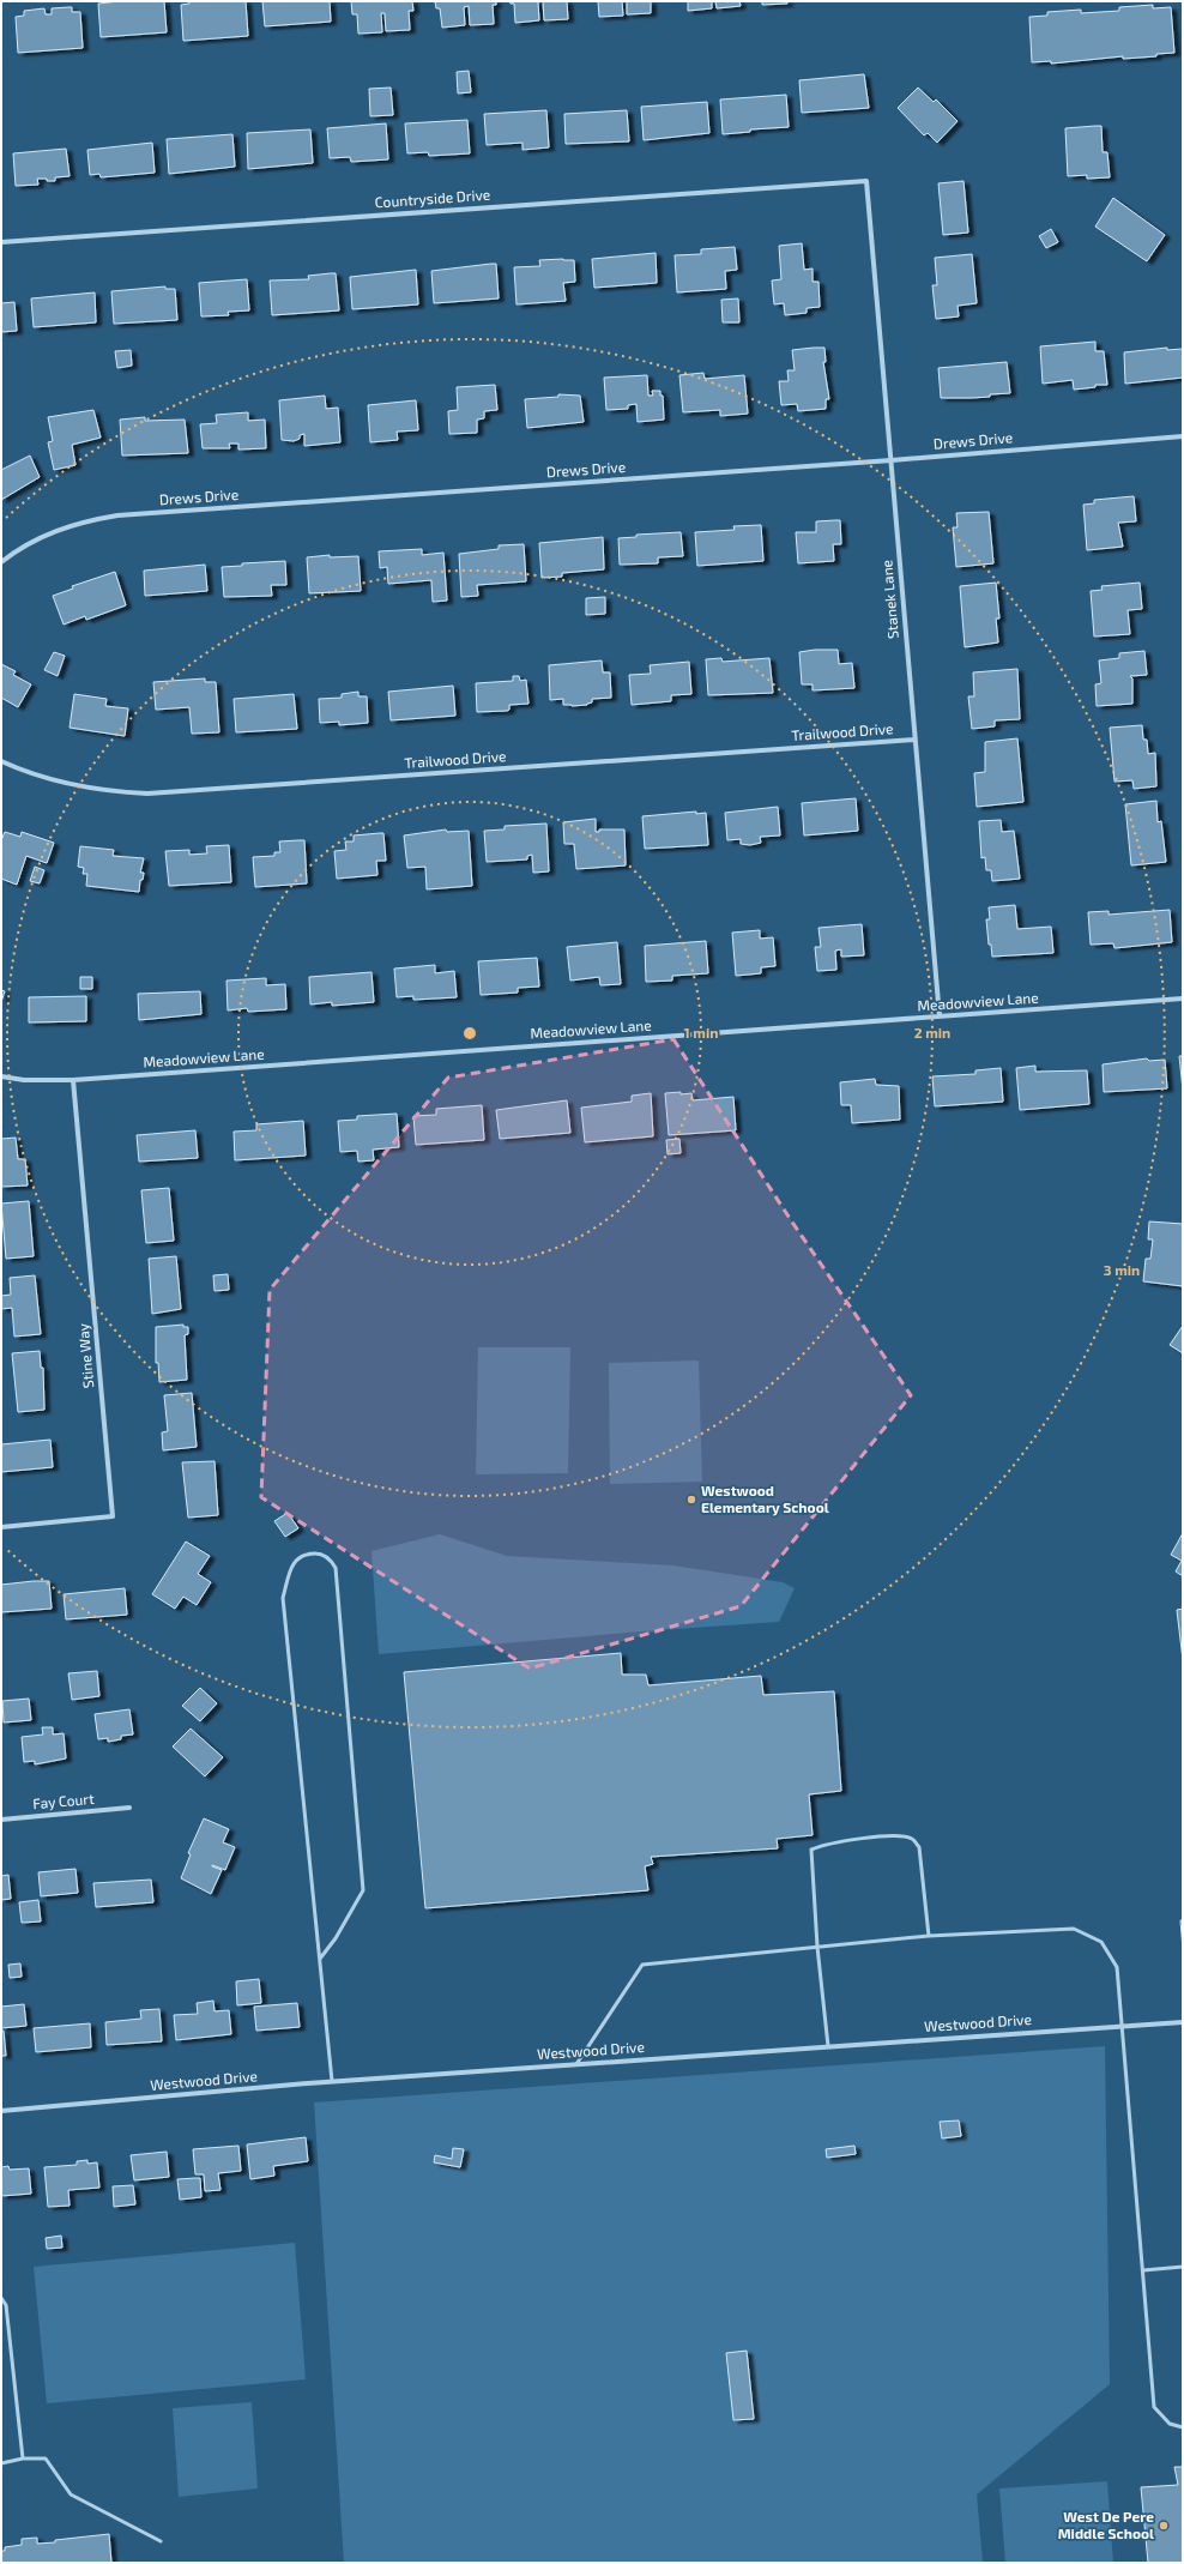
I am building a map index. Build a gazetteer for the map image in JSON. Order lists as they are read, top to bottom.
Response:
{
  "streets": {
    "street": [
      "Countryside Drive",
      "Drews Drive",
      "Stanek Lane",
      "Trailwood Drive",
      "Meadowview Lane",
      "Stine Way",
      "Fay Court",
      "Westwood Drive"
    ]
  },
  "crossings": [
    ["Countryside Drive", "Stanek Lane"],
    ["Drews Drive", "Stanek Lane"],
    ["Stanek Lane", "Trailwood Drive"],
    ["Stanek Lane", "Meadowview Lane"],
    ["Meadowview Lane", "Stine Way"]
  ],
  "places": ["Westwood Elementary School", "West De Pere Middle School"],
  "rings": ["1 min", "2 min", "3 min"]
}
